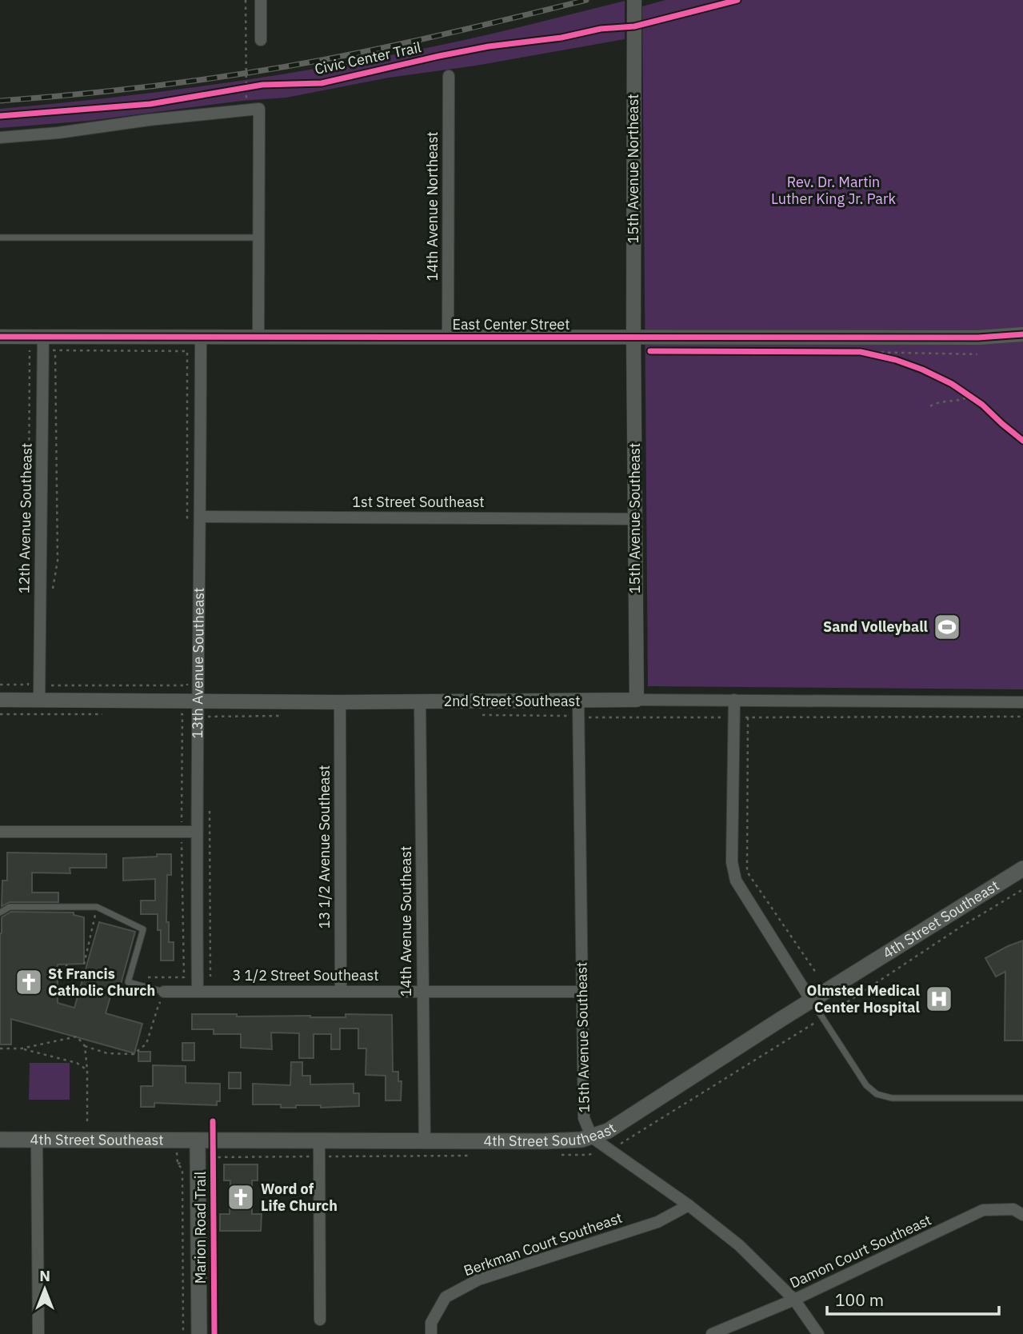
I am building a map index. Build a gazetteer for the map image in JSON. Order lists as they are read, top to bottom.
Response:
{
  "streets": {
    "main road": ["4th Street Southeast"],
    "street": [
      "15th Avenue Northeast",
      "14th Avenue Northeast",
      "East Center Street",
      "1st Street Southeast",
      "12th Avenue Southeast",
      "15th Avenue Southeast",
      "13th Avenue Southeast",
      "2nd Street Southeast",
      "13 1/2 Avenue Southeast",
      "14th Avenue Southeast",
      "3 1/2 Street Southeast",
      "Berkman Court Southeast",
      "Damon Court Southeast"
    ],
    "cycle path": ["Civic Center Trail", "Marion Road Trail"]
  },
  "crossings": [
    ["15th Avenue Northeast", "East Center Street"],
    ["15th Avenue Northeast", "15th Avenue Southeast"],
    ["14th Avenue Northeast", "East Center Street"],
    ["East Center Street", "12th Avenue Southeast"],
    ["East Center Street", "15th Avenue Southeast"],
    ["East Center Street", "13th Avenue Southeast"],
    ["1st Street Southeast", "15th Avenue Southeast"],
    ["1st Street Southeast", "13th Avenue Southeast"],
    ["12th Avenue Southeast", "2nd Street Southeast"],
    ["15th Avenue Southeast", "2nd Street Southeast"],
    ["15th Avenue Southeast", "4th Street Southeast"],
    ["15th Avenue Southeast", "3 1/2 Street Southeast"],
    ["13th Avenue Southeast", "2nd Street Southeast"],
    ["13th Avenue Southeast", "3 1/2 Street Southeast"],
    ["2nd Street Southeast", "13 1/2 Avenue Southeast"],
    ["2nd Street Southeast", "14th Avenue Southeast"],
    ["13 1/2 Avenue Southeast", "3 1/2 Street Southeast"],
    ["4th Street Southeast", "14th Avenue Southeast"],
    ["4th Street Southeast", "Marion Road Trail"],
    ["14th Avenue Southeast", "3 1/2 Street Southeast"]
  ],
  "parks": ["Rev. Dr. Martin Luther King Jr. Park"],
  "places": {
    "sports": ["Sand Volleyball"],
    "church": ["St Francis Catholic Church", "Word of Life Church"],
    "hospital": ["Olmsted Medical Center Hospital"]
  },
  "scale_bar": "100 m",
  "north": "top"
}
